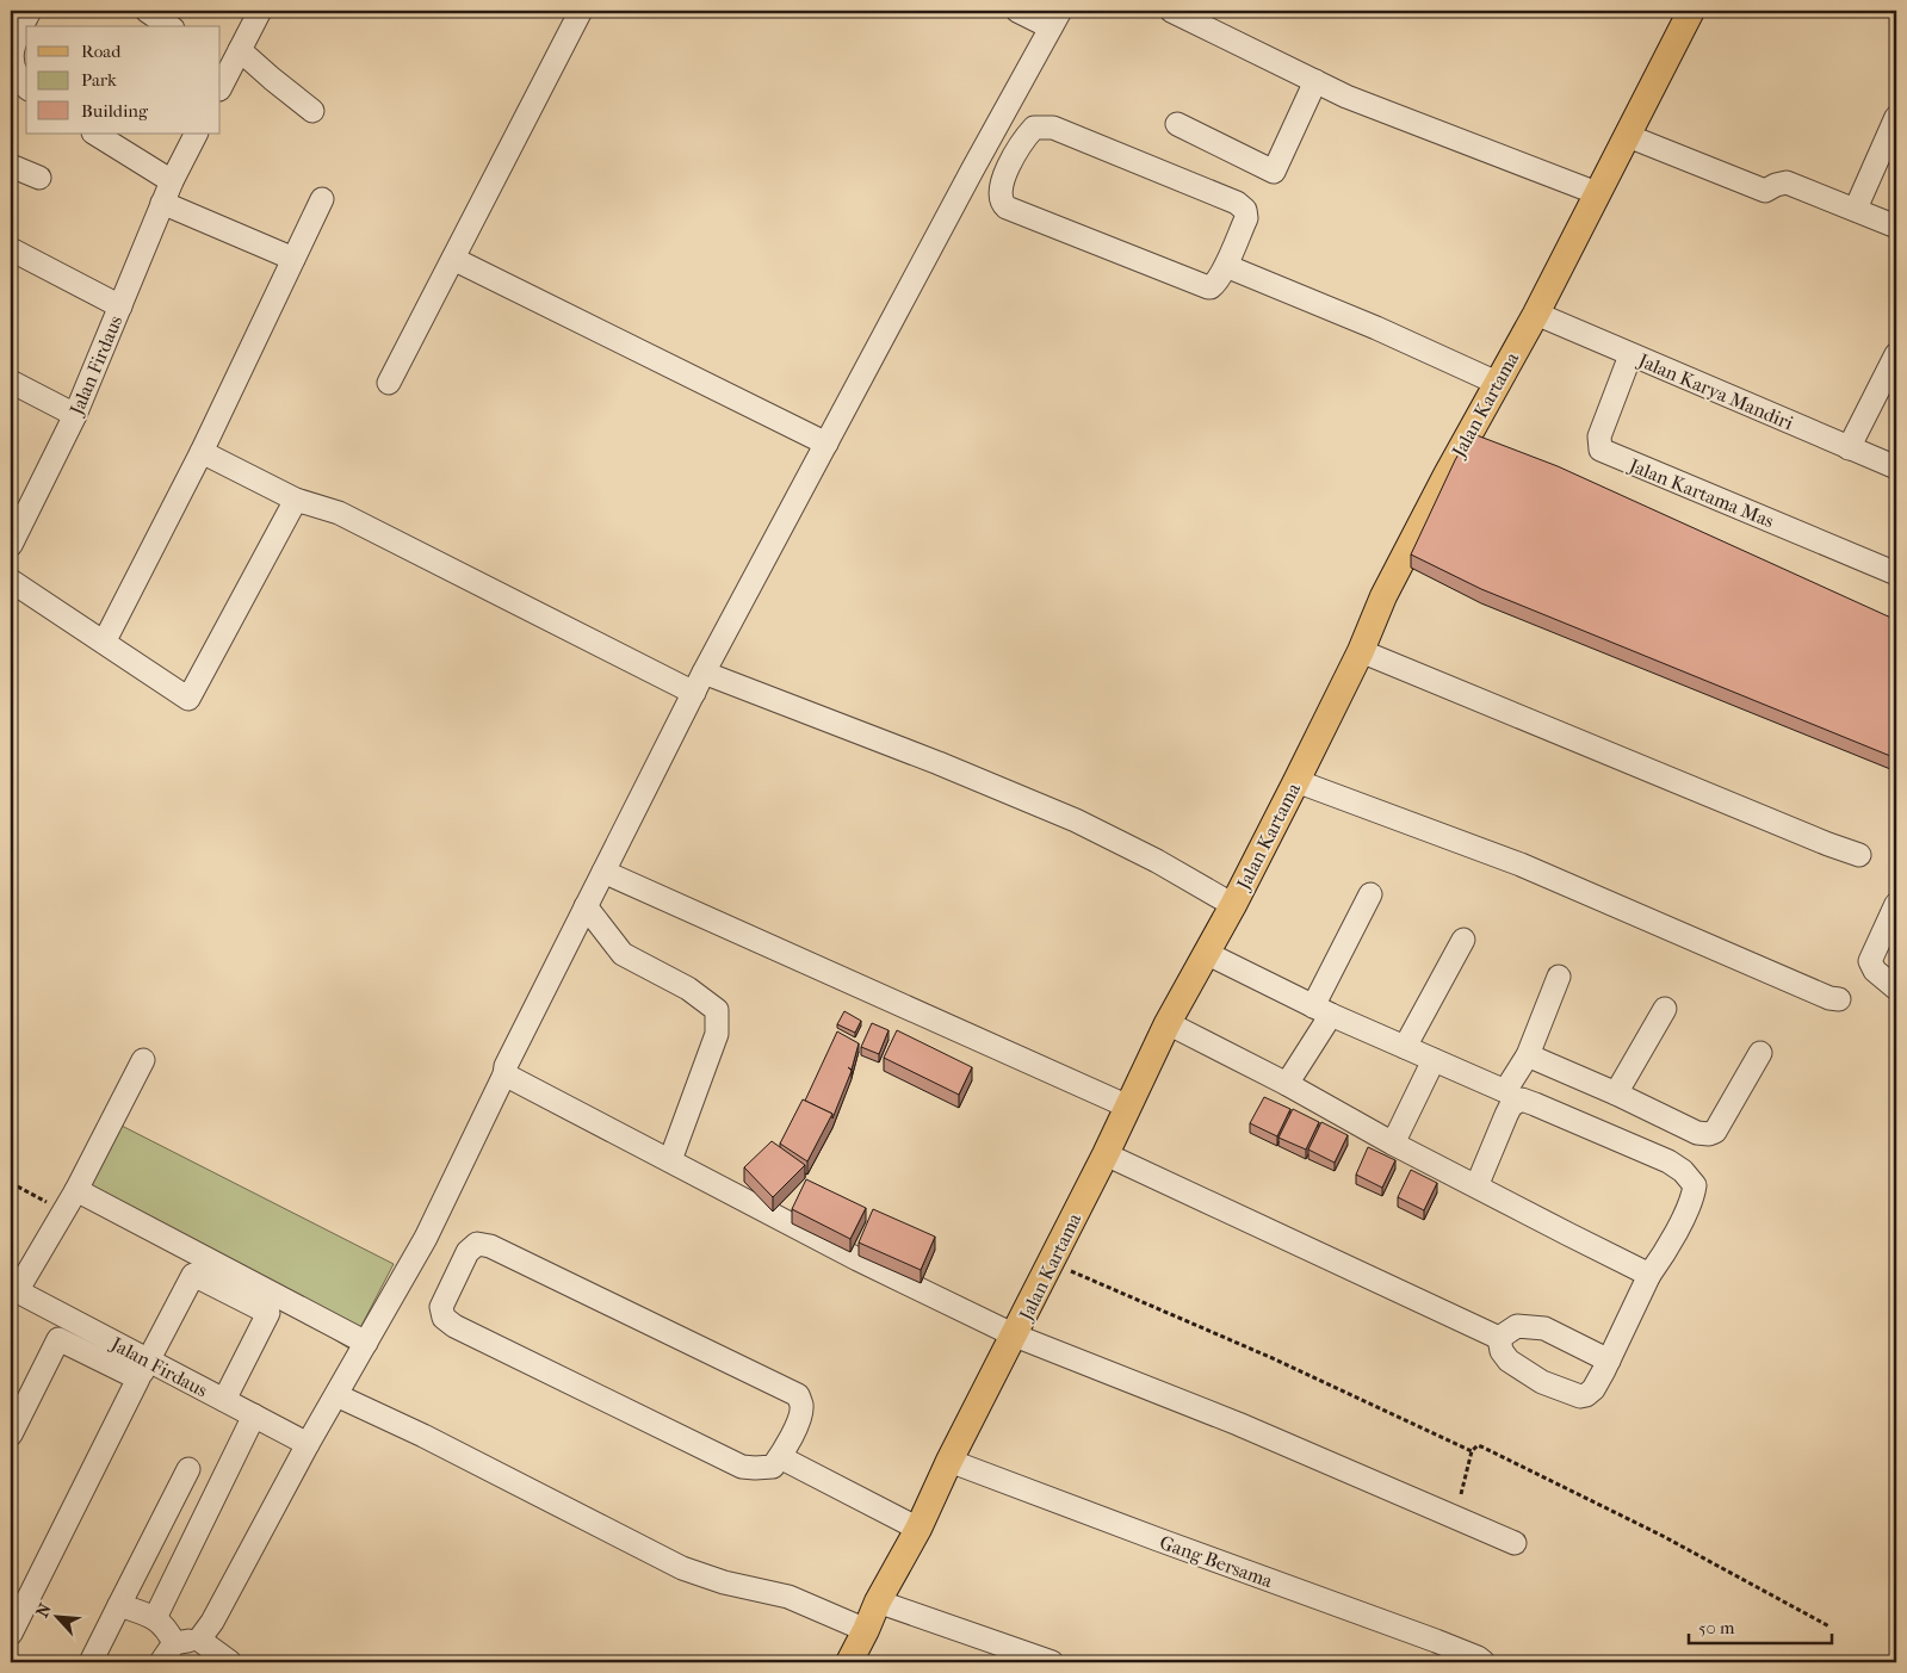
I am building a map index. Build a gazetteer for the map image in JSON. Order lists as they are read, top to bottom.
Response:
{
  "streets": {
    "main road": ["Jalan Kartama"],
    "street": [
      "Jalan Firdaus",
      "Jalan Karya Mandiri",
      "Jalan Kartama Mas",
      "Gang Bersama"
    ]
  },
  "crossings": [
    ["Jalan Karya Mandiri", "Jalan Kartama"],
    ["Jalan Karya Mandiri", "Jalan Kartama Mas"],
    ["Jalan Kartama", "Gang Bersama"]
  ],
  "legend": ["Road", "Park", "Building"],
  "scale_bar": "50 m",
  "north": "top left"
}
